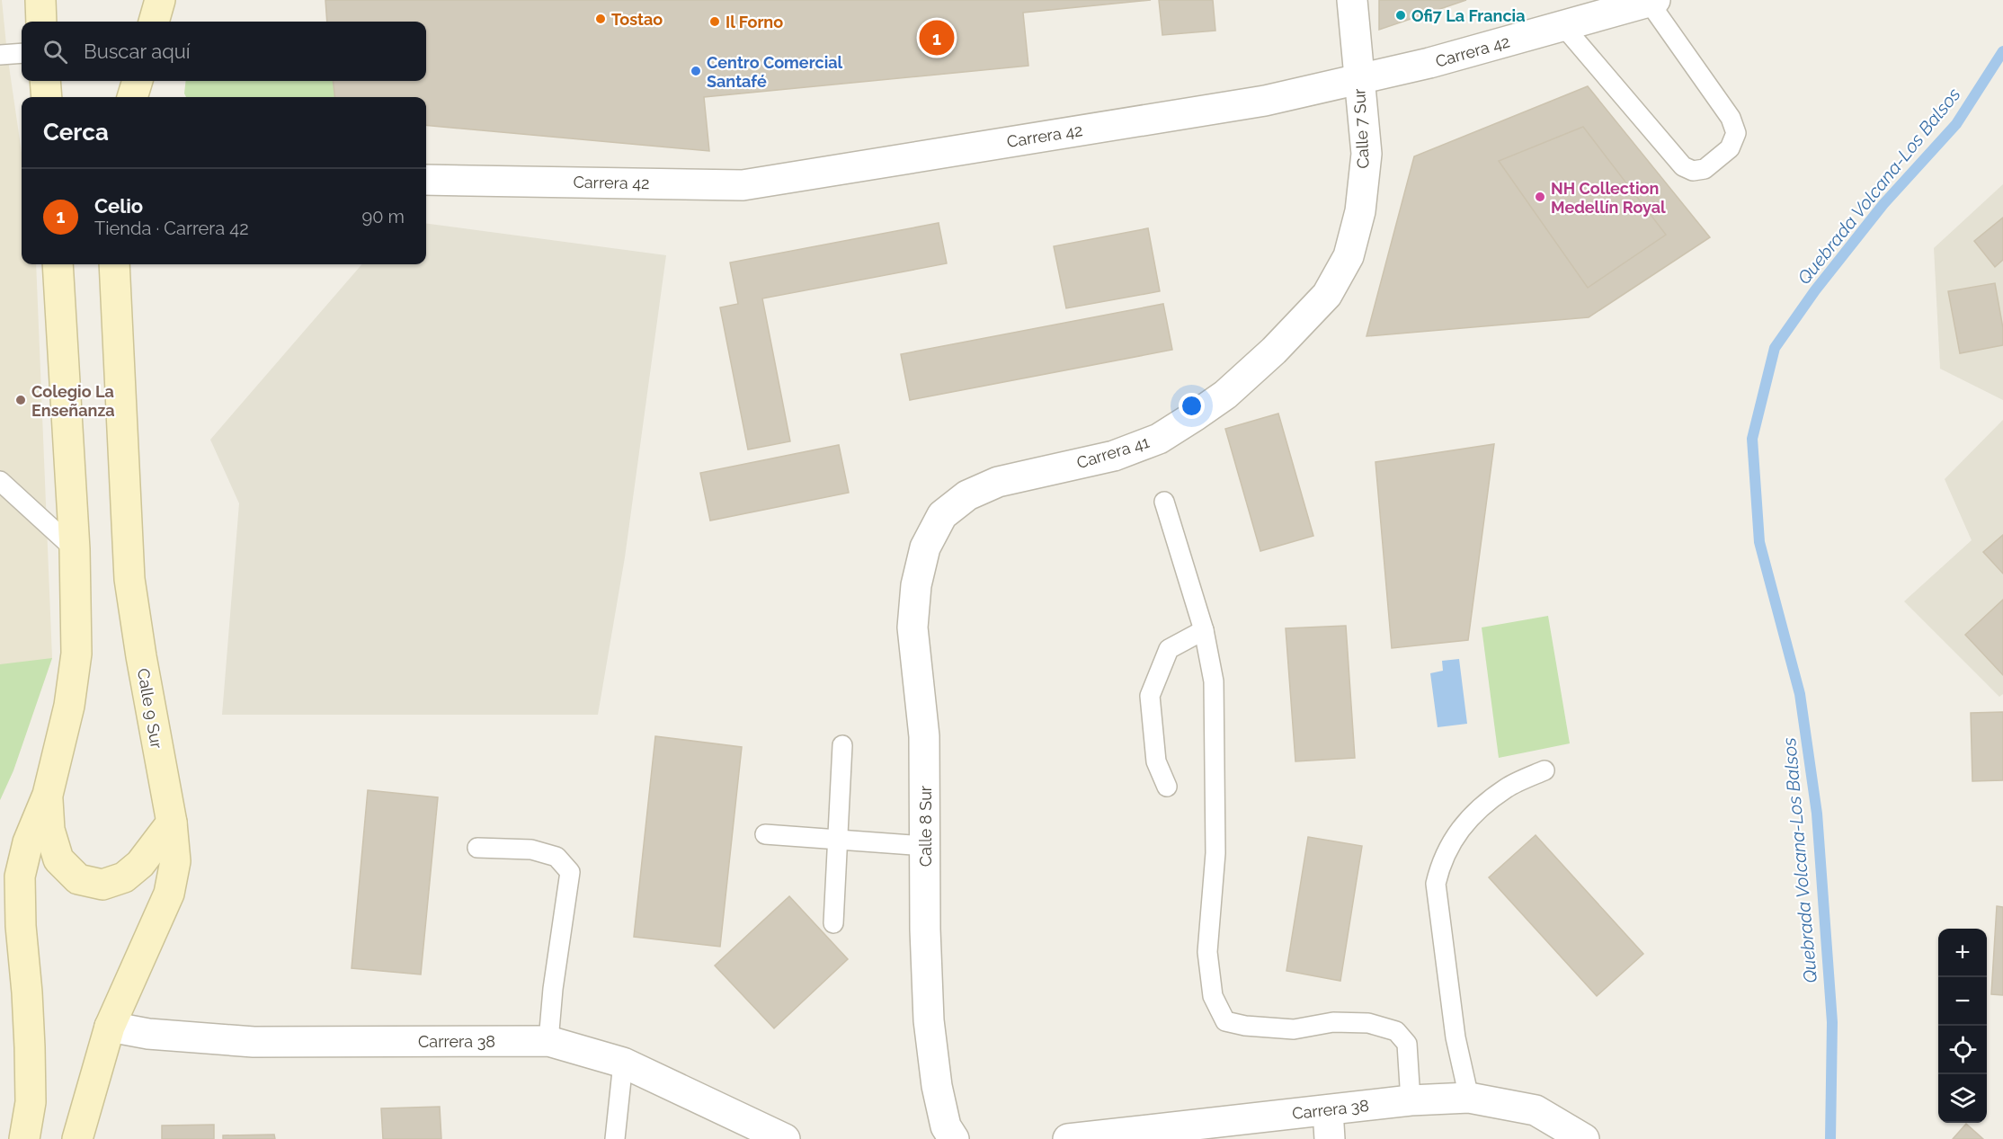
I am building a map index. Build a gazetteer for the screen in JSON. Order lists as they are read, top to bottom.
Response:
{
  "streets": {
    "main road": ["Calle 9 Sur"],
    "street": [
      "Carrera 42",
      "Calle 7 Sur",
      "Carrera 41",
      "Calle 8 Sur",
      "Carrera 38"
    ]
  },
  "crossings": [
    ["Carrera 42", "Calle 7 Sur"],
    ["Calle 7 Sur", "Carrera 41"],
    ["Carrera 41", "Calle 8 Sur"],
    ["Calle 9 Sur", "Carrera 38"]
  ],
  "water": ["Quebrada Volcana-Los Balsos"],
  "places": [
    "Ofi7 La Francia",
    "Tostao",
    "Il Forno",
    "Centro Comercial Santafé",
    "NH Collection Medellín Royal",
    "Colegio La Enseñanza"
  ],
  "page": {
    "pins": "1",
    "search": "Buscar aquí",
    "heading": "Cerca",
    "list": [
      {
        "mark": "1",
        "name": "Celio",
        "note": "Tienda · Carrera 42",
        "value": "90 m"
      }
    ],
    "map_buttons": ["+", "−"]
  }
}
